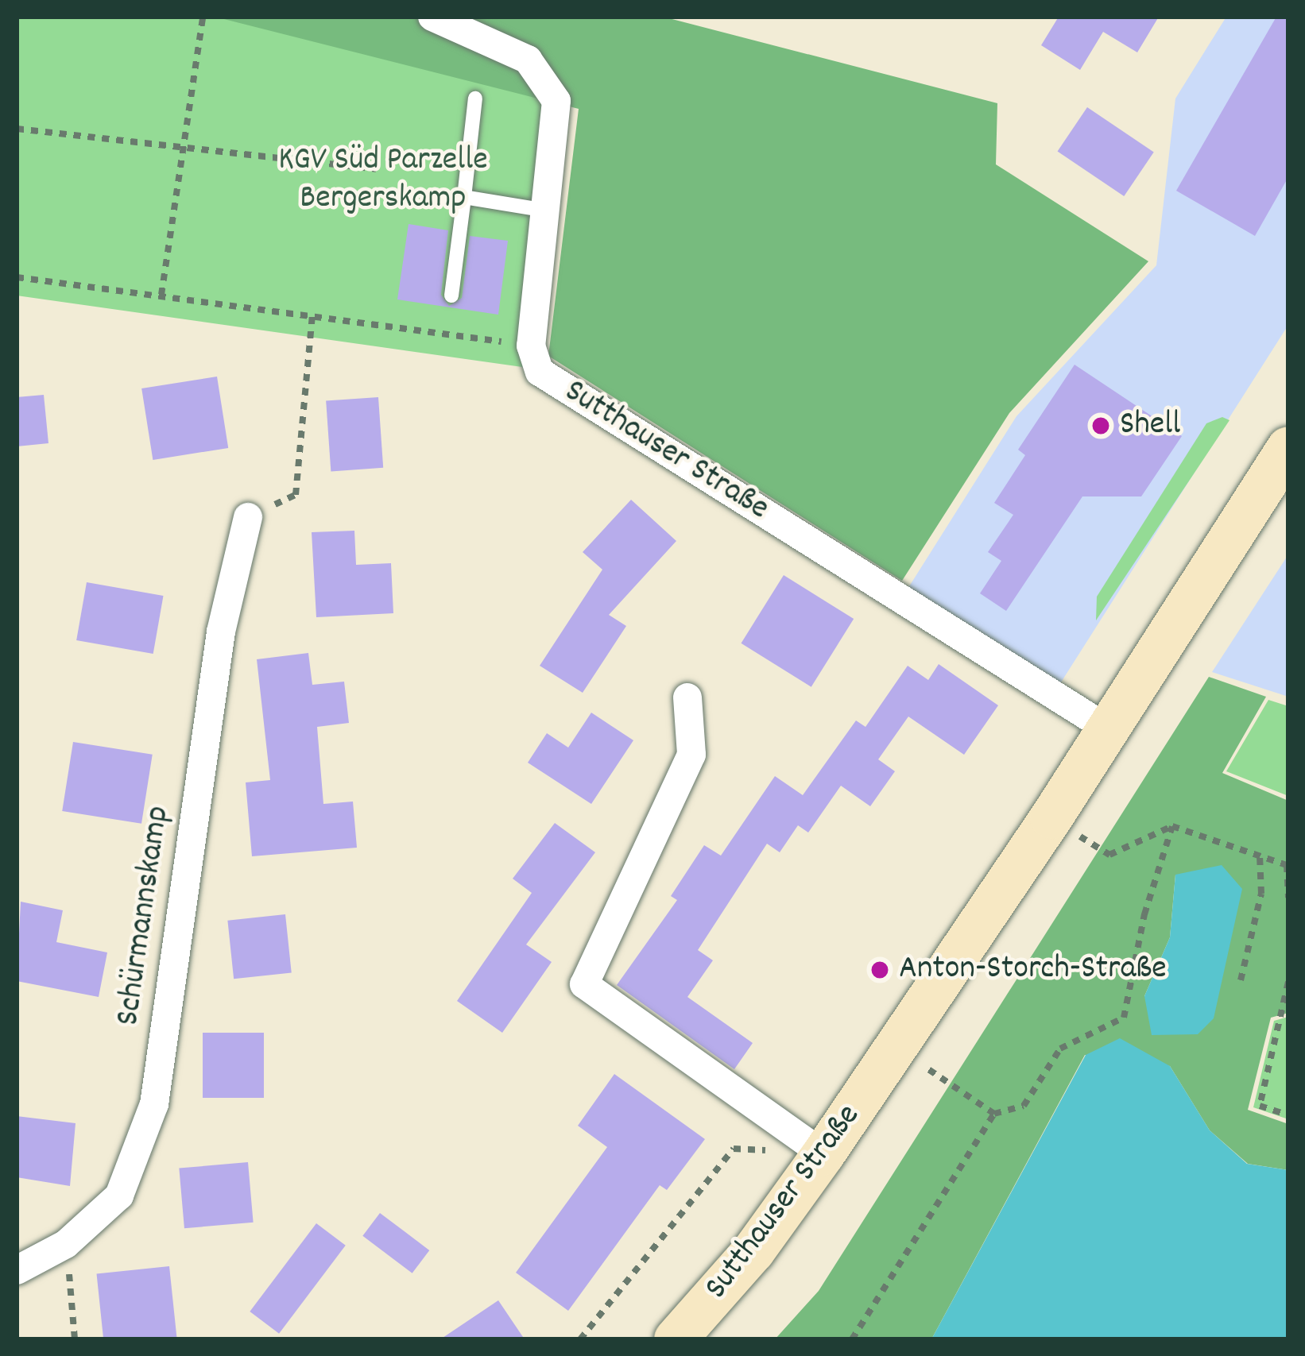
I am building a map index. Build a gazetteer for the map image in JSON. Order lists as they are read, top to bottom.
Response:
{
  "streets": {
    "street": ["Sutthauser Straße", "Schürmannskamp"]
  },
  "parks": ["KGV Süd Parzelle Bergerskamp"],
  "places": ["Shell", "Anton-Storch-Straße"]
}
